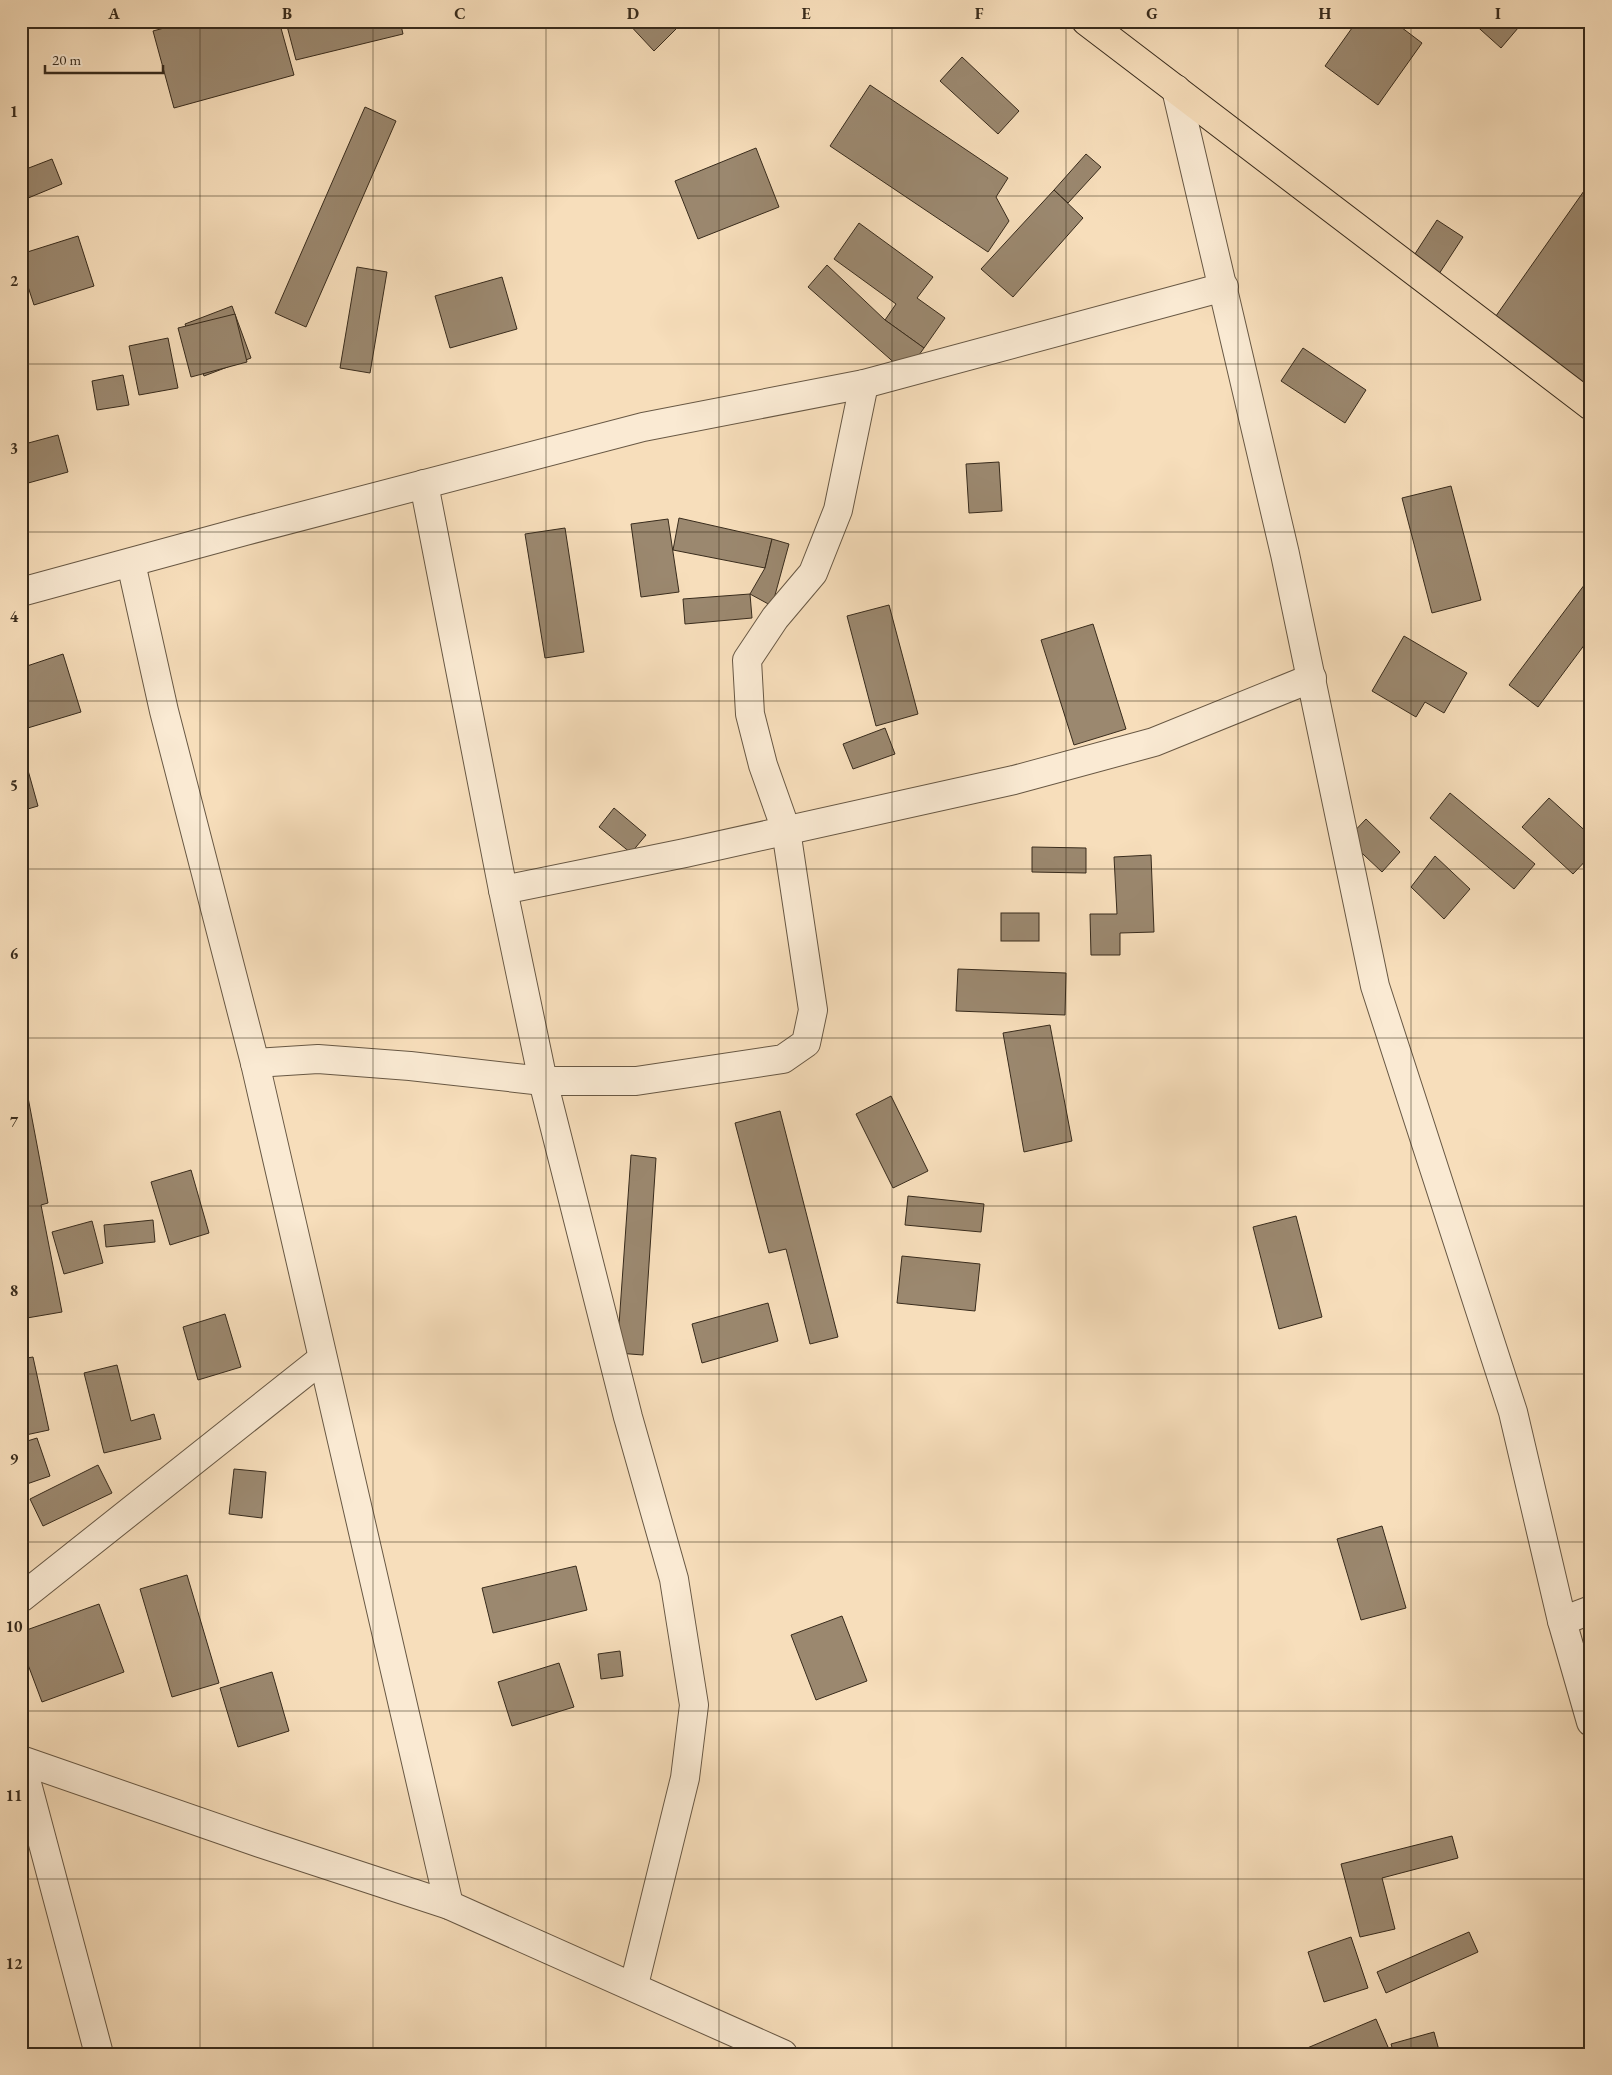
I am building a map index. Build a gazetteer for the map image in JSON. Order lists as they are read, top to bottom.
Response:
{
  "scale_bar": "20 m",
  "grid": {
    "columns": [
      "A",
      "B",
      "C",
      "D",
      "E",
      "F",
      "G",
      "H",
      "I"
    ],
    "rows": [
      "1",
      "2",
      "3",
      "4",
      "5",
      "6",
      "7",
      "8",
      "9",
      "10",
      "11",
      "12"
    ]
  }
}
